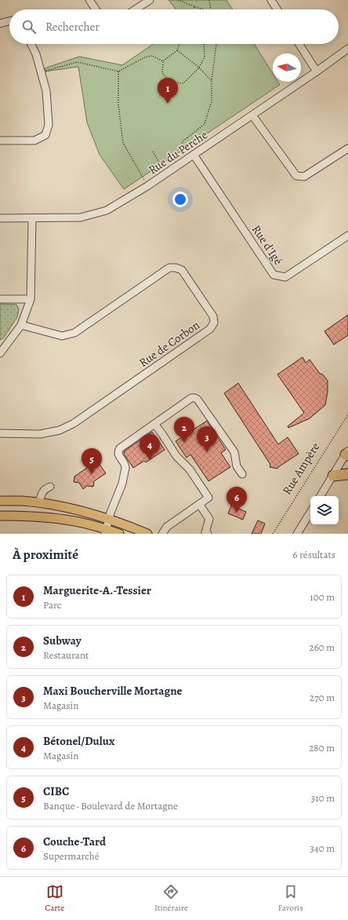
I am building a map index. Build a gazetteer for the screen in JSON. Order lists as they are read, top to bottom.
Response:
{
  "streets": {
    "street": ["Rue du Perche", "Rue d'Igé", "Rue de Corbon"],
    "path": ["Rue Ampère"]
  },
  "crossings": [
    ["Rue du Perche", "Rue d'Igé"]
  ],
  "north": "left",
  "page": {
    "search": "Rechercher",
    "pins": [
      "1",
      "2",
      "3",
      "4",
      "5",
      "6"
    ],
    "heading": ["À proximité", "6 résultats"],
    "list": [
      {
        "mark": "1",
        "name": "Marguerite-A.-Tessier",
        "note": "Parc",
        "value": "100 m"
      },
      {
        "mark": "2",
        "name": "Subway",
        "note": "Restaurant",
        "value": "260 m"
      },
      {
        "mark": "3",
        "name": "Maxi Boucherville Mortagne",
        "note": "Magasin",
        "value": "270 m"
      },
      {
        "mark": "4",
        "name": "Bétonel/Dulux",
        "note": "Magasin",
        "value": "280 m"
      },
      {
        "mark": "5",
        "name": "CIBC",
        "note": "Banque · Boulevard de Mortagne",
        "value": "310 m"
      },
      {
        "mark": "6",
        "name": "Couche-Tard",
        "note": "Supermarché",
        "value": "340 m"
      }
    ],
    "nav": ["Carte", "Itinéraire", "Favoris"]
  }
}
